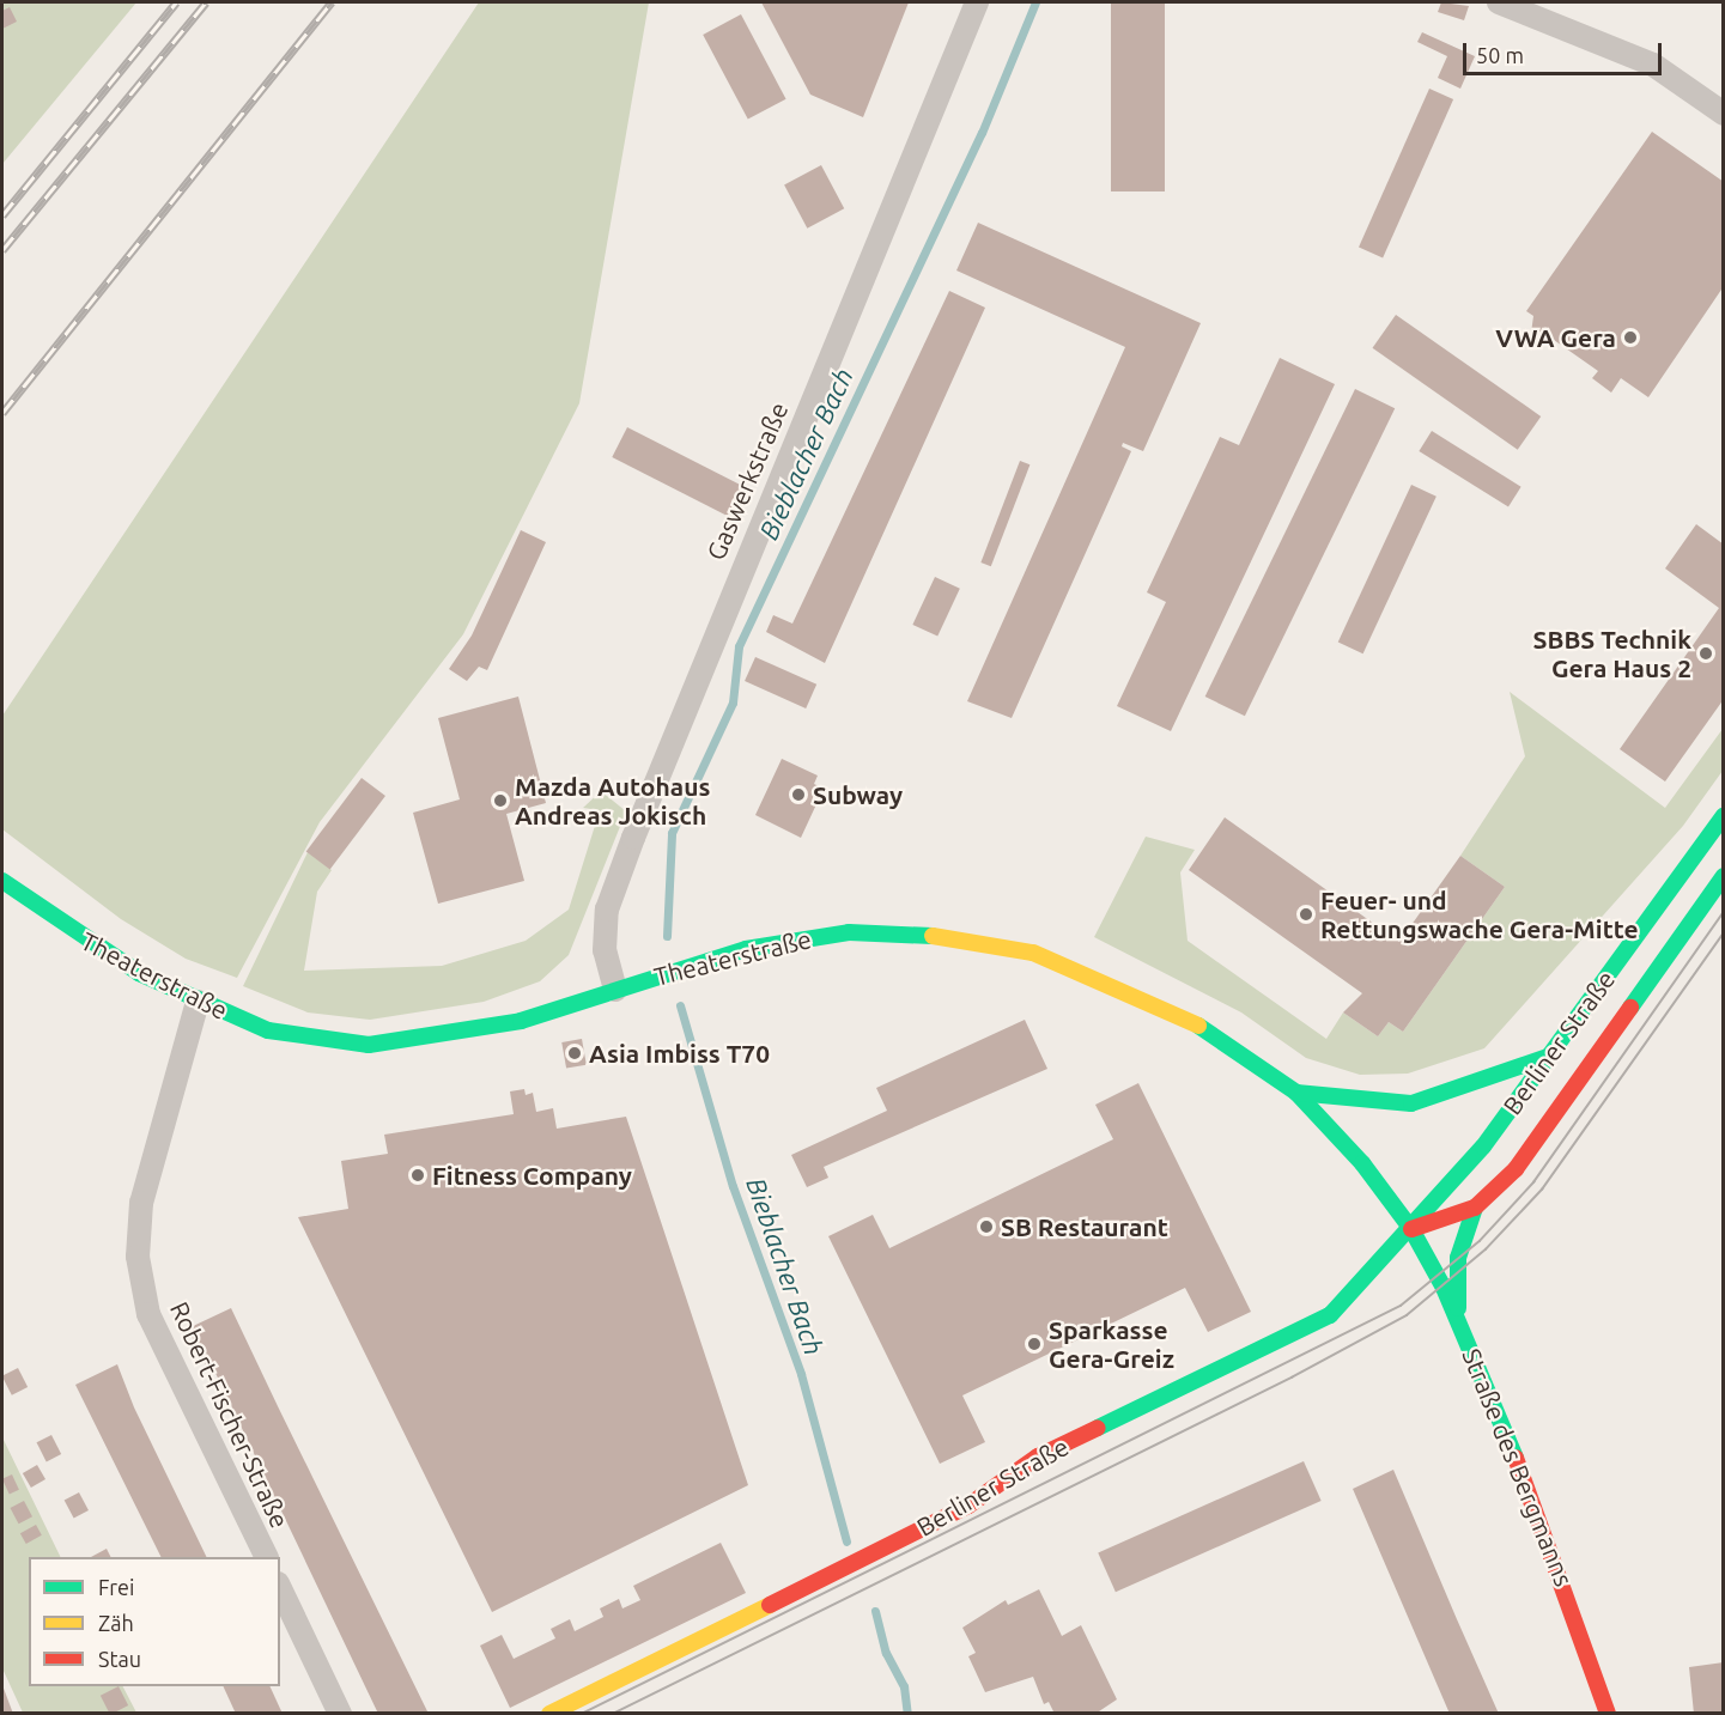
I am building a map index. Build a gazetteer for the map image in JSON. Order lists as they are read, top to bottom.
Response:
{
  "streets": {
    "main road": ["Theaterstraße", "Berliner Straße", "Straße des Bergmanns"],
    "street": ["Gaswerkstraße", "Robert-Fischer-Straße"]
  },
  "crossings": [
    ["Gaswerkstraße", "Theaterstraße"],
    ["Theaterstraße", "Berliner Straße"],
    ["Theaterstraße", "Robert-Fischer-Straße"],
    ["Theaterstraße", "Straße des Bergmanns"],
    ["Berliner Straße", "Straße des Bergmanns"]
  ],
  "water": ["Bieblacher Bach"],
  "places": [
    "VWA Gera",
    "SBBS Technik Gera Haus 2",
    "Subway",
    "Mazda Autohaus Andreas Jokisch",
    "Feuer- und Rettungswache Gera-Mitte",
    "Asia Imbiss T70",
    "Fitness Company",
    "SB Restaurant",
    "Sparkasse Gera-Greiz"
  ],
  "legend": ["Frei", "Zäh", "Stau"],
  "scale_bar": "50 m"
}
